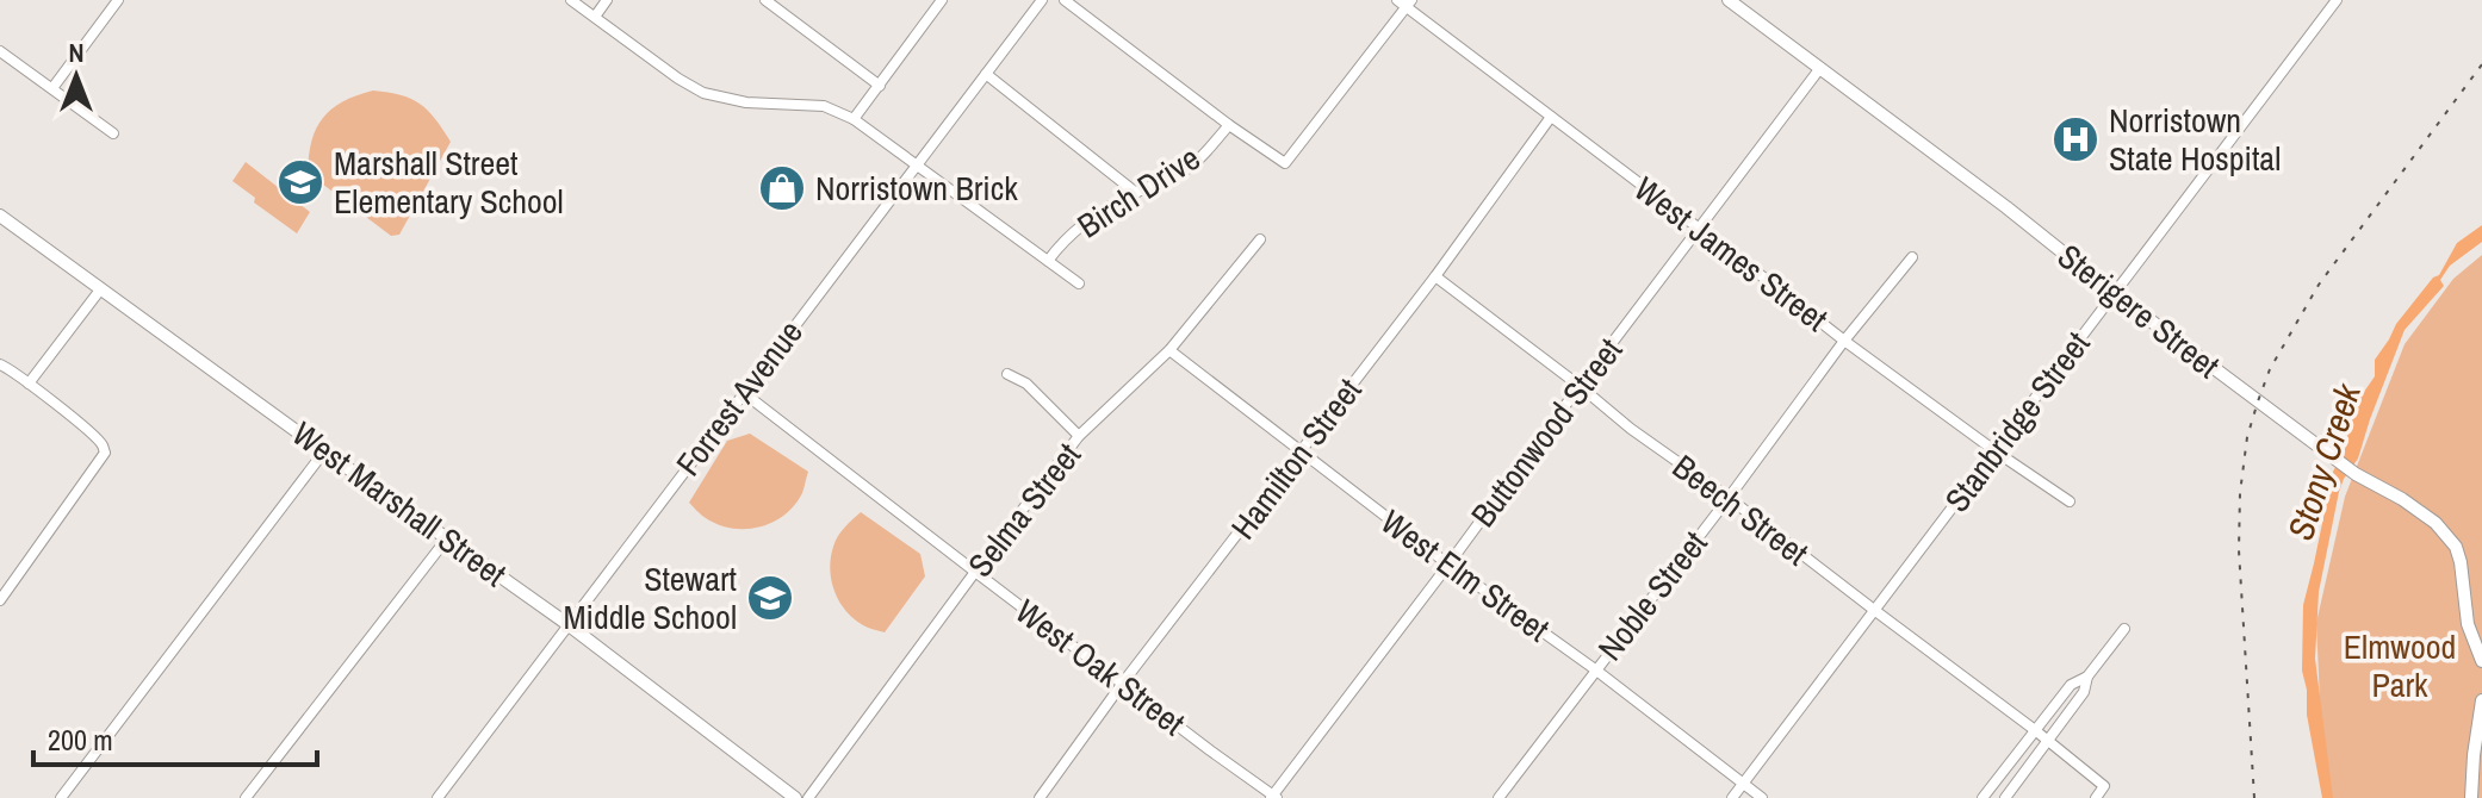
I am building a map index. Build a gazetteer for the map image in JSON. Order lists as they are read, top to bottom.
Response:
{
  "streets": {
    "street": [
      "Birch Drive",
      "West James Street",
      "Sterigere Street",
      "Forrest Avenue",
      "Stanbridge Street",
      "Buttonwood Street",
      "Hamilton Street",
      "West Marshall Street",
      "Selma Street",
      "Beech Street",
      "West Elm Street",
      "Noble Street",
      "West Oak Street"
    ]
  },
  "crossings": [
    ["West James Street", "Stanbridge Street"],
    ["West James Street", "Buttonwood Street"],
    ["West James Street", "Hamilton Street"],
    ["West James Street", "Noble Street"],
    ["Sterigere Street", "Stanbridge Street"],
    ["Sterigere Street", "Buttonwood Street"],
    ["Forrest Avenue", "West Marshall Street"],
    ["Forrest Avenue", "West Oak Street"],
    ["Stanbridge Street", "Beech Street"],
    ["Stanbridge Street", "West Elm Street"],
    ["Buttonwood Street", "Beech Street"],
    ["Buttonwood Street", "West Elm Street"],
    ["Buttonwood Street", "West Oak Street"],
    ["Hamilton Street", "Beech Street"],
    ["Hamilton Street", "West Elm Street"],
    ["Hamilton Street", "West Oak Street"],
    ["Selma Street", "West Elm Street"],
    ["Selma Street", "West Oak Street"],
    ["Beech Street", "Noble Street"],
    ["West Elm Street", "Noble Street"]
  ],
  "water": ["Stony Creek"],
  "parks": ["Elmwood Park"],
  "places": {
    "hospital": ["Norristown State Hospital"],
    "school or university": ["Marshall Street Elementary School", "Stewart Middle School"],
    "shop": ["Norristown Brick"]
  },
  "scale_bar": "200 m",
  "north": "top"
}
